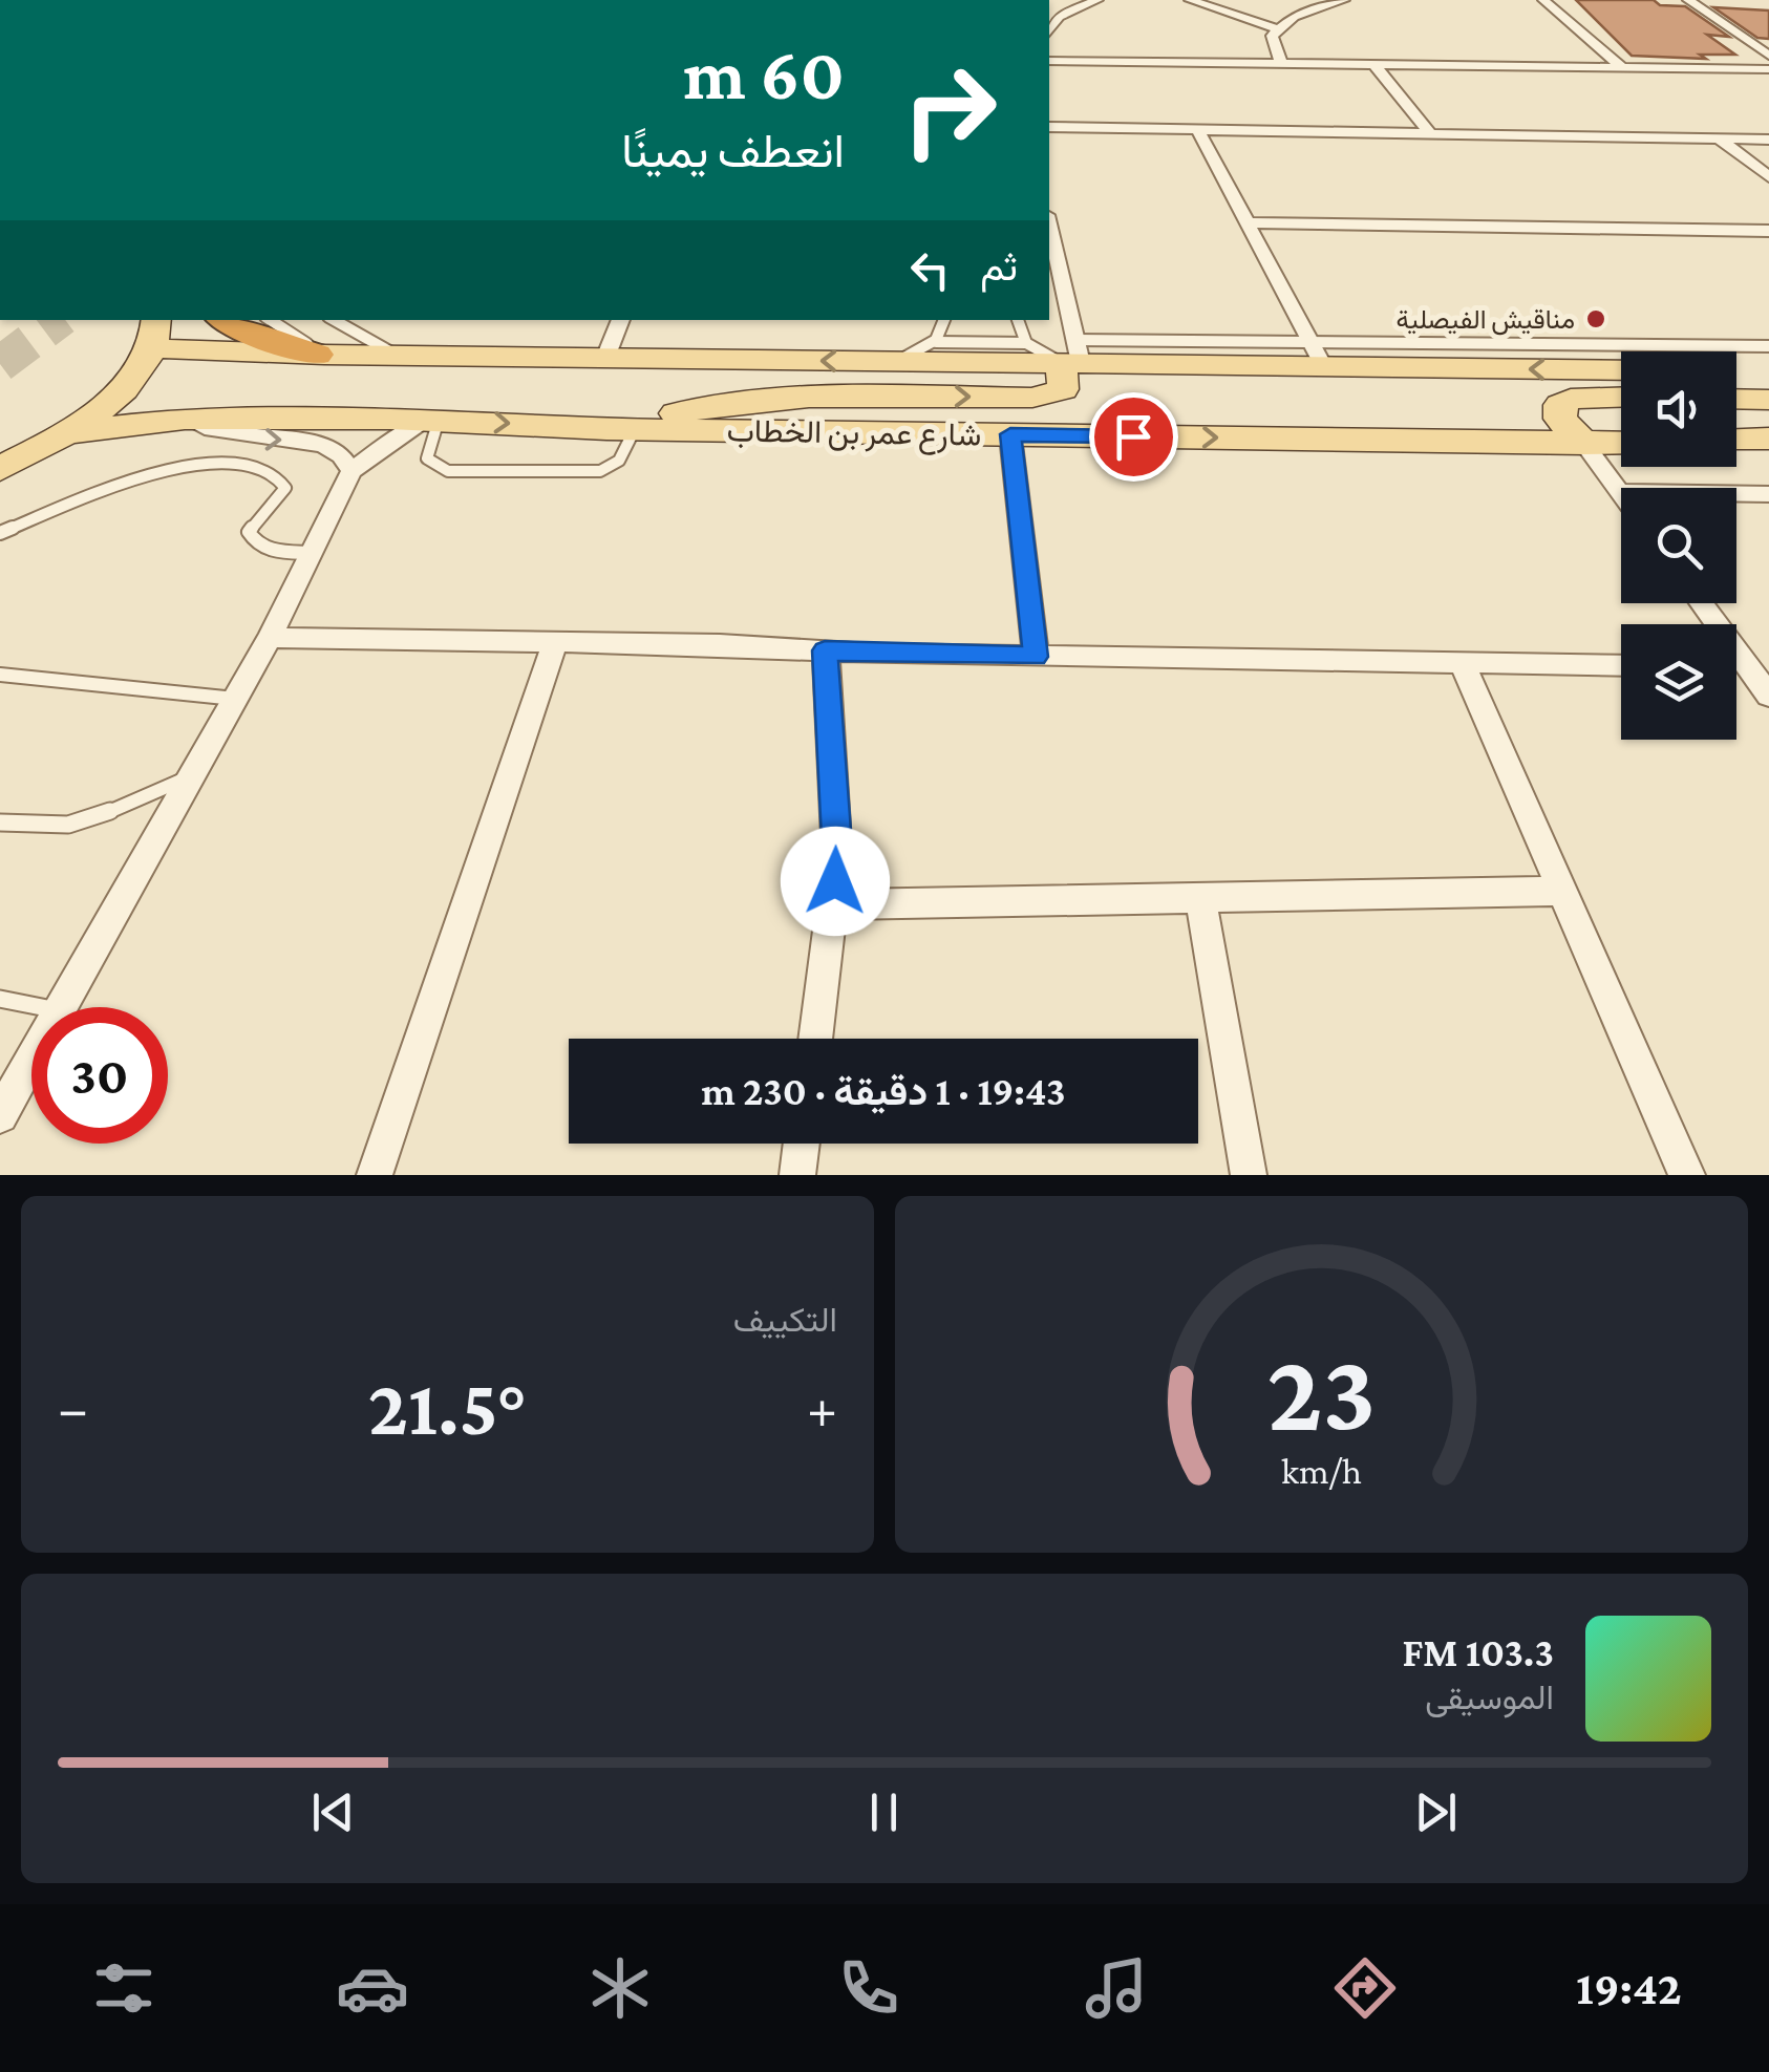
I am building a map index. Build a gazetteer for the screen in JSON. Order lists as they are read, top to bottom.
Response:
{
  "streets": {
    "main road": ["شارع عمر بن الخطاب"]
  },
  "places": ["مناقيش الفيصلية"],
  "page": {
    "turn": ["60 m", "انعطف يمينًا"],
    "then": "ثم",
    "limit": "30",
    "trip": "19:43 · 1 دقيقة · 230 m",
    "tile": "التكييف",
    "heat": ["−", "21.5°", "+"],
    "song": ["103.3 FM", "الموسيقى"],
    "tabs": "19:42",
    "gauge": ["23", "km/h"]
  }
}
